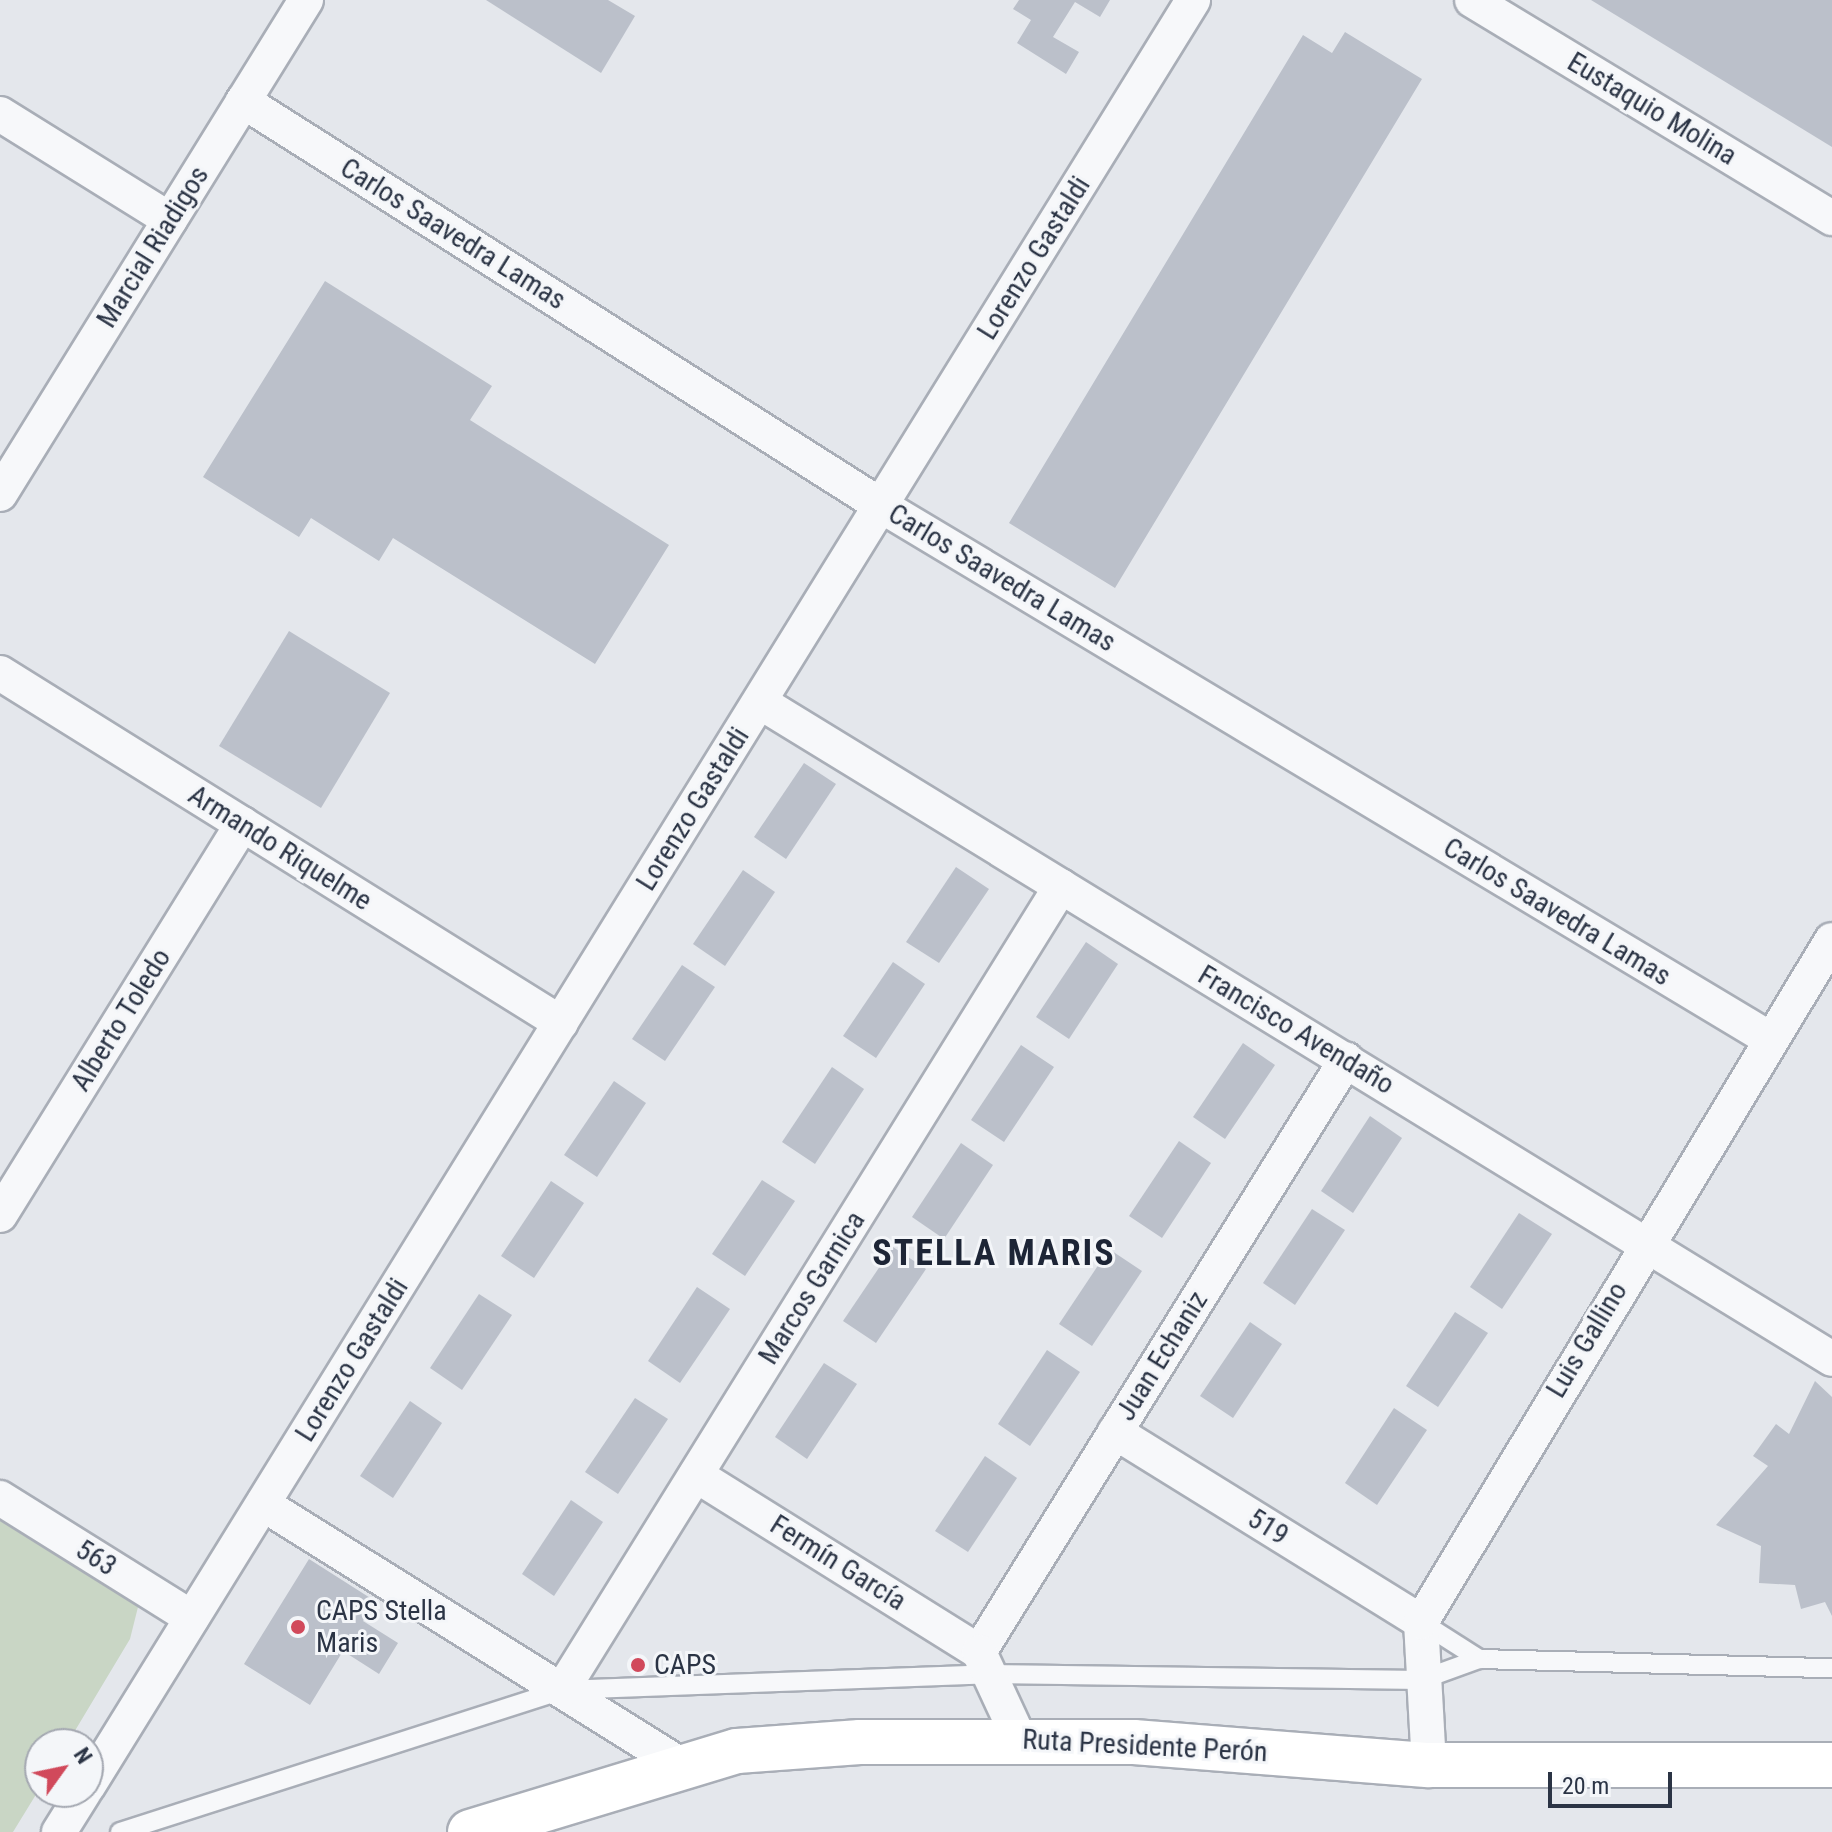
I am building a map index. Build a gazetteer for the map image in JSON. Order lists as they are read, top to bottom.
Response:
{
  "streets": {
    "main road": ["Ruta Presidente Perón"],
    "street": [
      "Eustaquio Molina",
      "Carlos Saavedra Lamas",
      "Marcial Riadigos",
      "Lorenzo Gastaldi",
      "Armando Riquelme",
      "Alberto Toledo",
      "Francisco Avendaño",
      "Marcos Garnica",
      "Luis Gallino",
      "Juan Echaniz",
      "519",
      "563",
      "Fermín García"
    ]
  },
  "crossings": [
    ["Carlos Saavedra Lamas", "Marcial Riadigos"],
    ["Carlos Saavedra Lamas", "Lorenzo Gastaldi"],
    ["Carlos Saavedra Lamas", "Luis Gallino"],
    ["Lorenzo Gastaldi", "Armando Riquelme"],
    ["Lorenzo Gastaldi", "Francisco Avendaño"],
    ["Lorenzo Gastaldi", "563"],
    ["Armando Riquelme", "Alberto Toledo"],
    ["Francisco Avendaño", "Marcos Garnica"],
    ["Francisco Avendaño", "Luis Gallino"],
    ["Francisco Avendaño", "Juan Echaniz"],
    ["Marcos Garnica", "Fermín García"],
    ["Luis Gallino", "519"],
    ["Juan Echaniz", "519"],
    ["Juan Echaniz", "Fermín García"]
  ],
  "districts": ["STELLA MARIS"],
  "places": ["CAPS Stella Maris", "CAPS"],
  "scale_bar": "20 m",
  "north": "top right"
}
